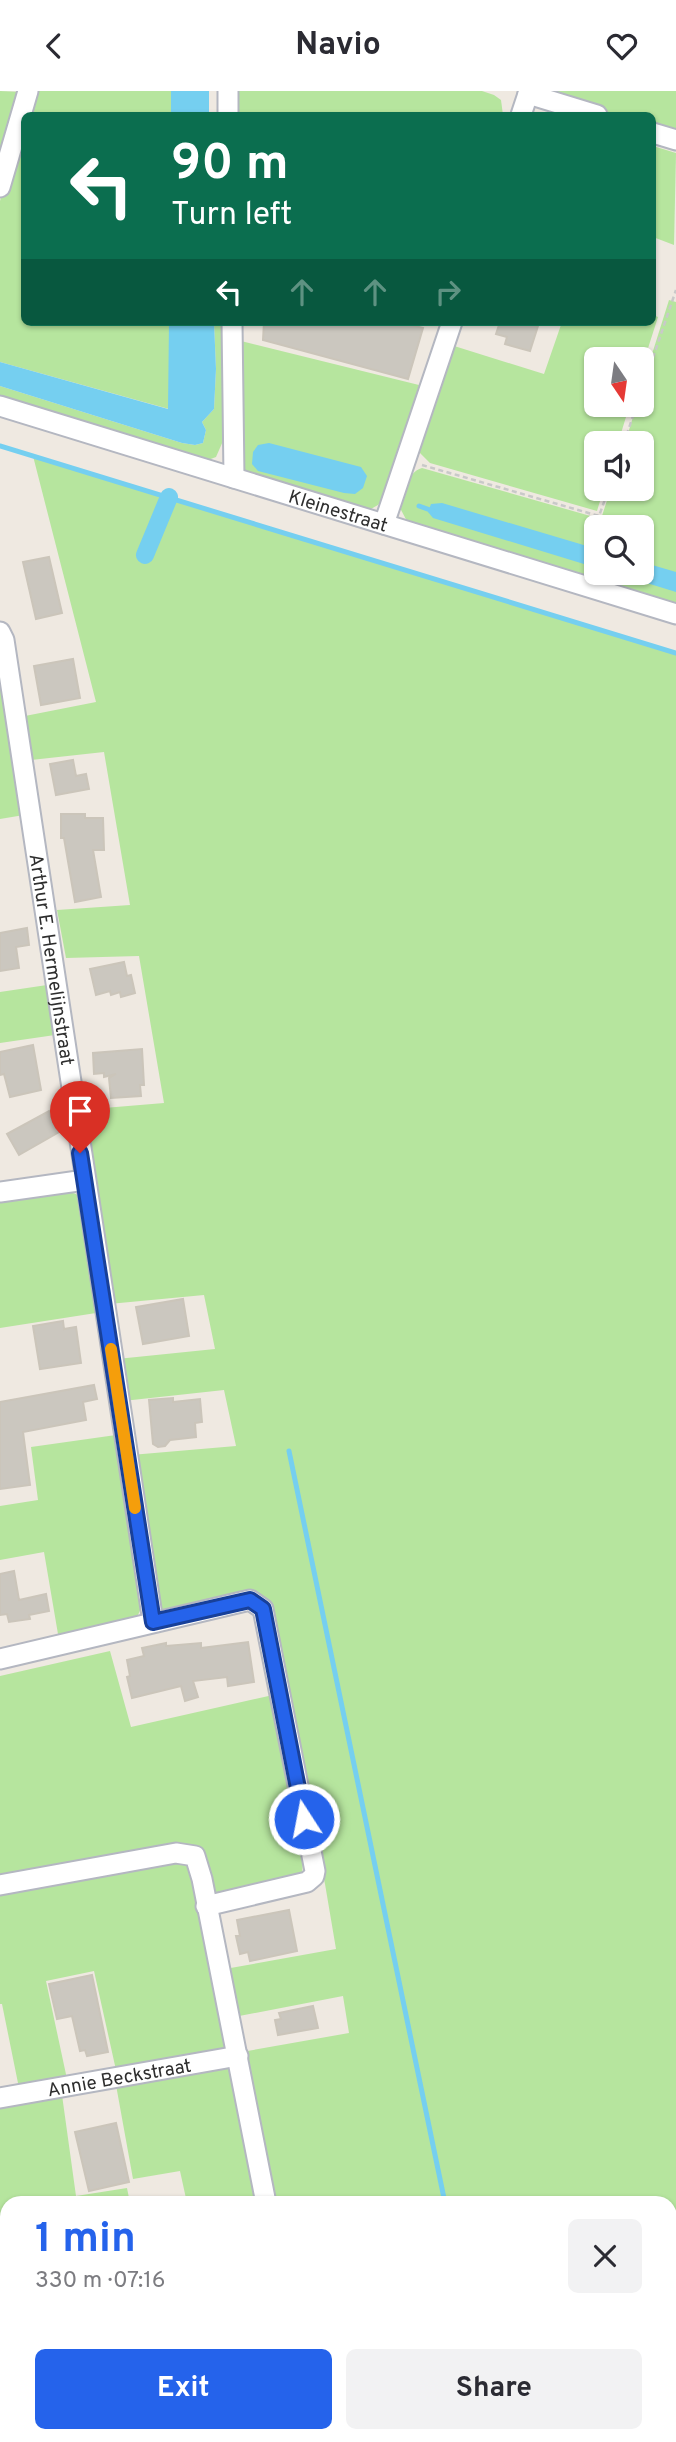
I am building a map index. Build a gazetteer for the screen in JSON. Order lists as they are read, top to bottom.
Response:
{
  "streets": {
    "street": ["Kleinestraat", "Arthur E. Hermelijnstraat", "Annie Beckstraat"]
  },
  "north": "bottom",
  "page": {
    "header": "Navio",
    "turn": ["90 m", "Turn left"],
    "heading": ["1 min", "330 m · 07:16"],
    "buttons": ["Exit", "Share"]
  }
}
